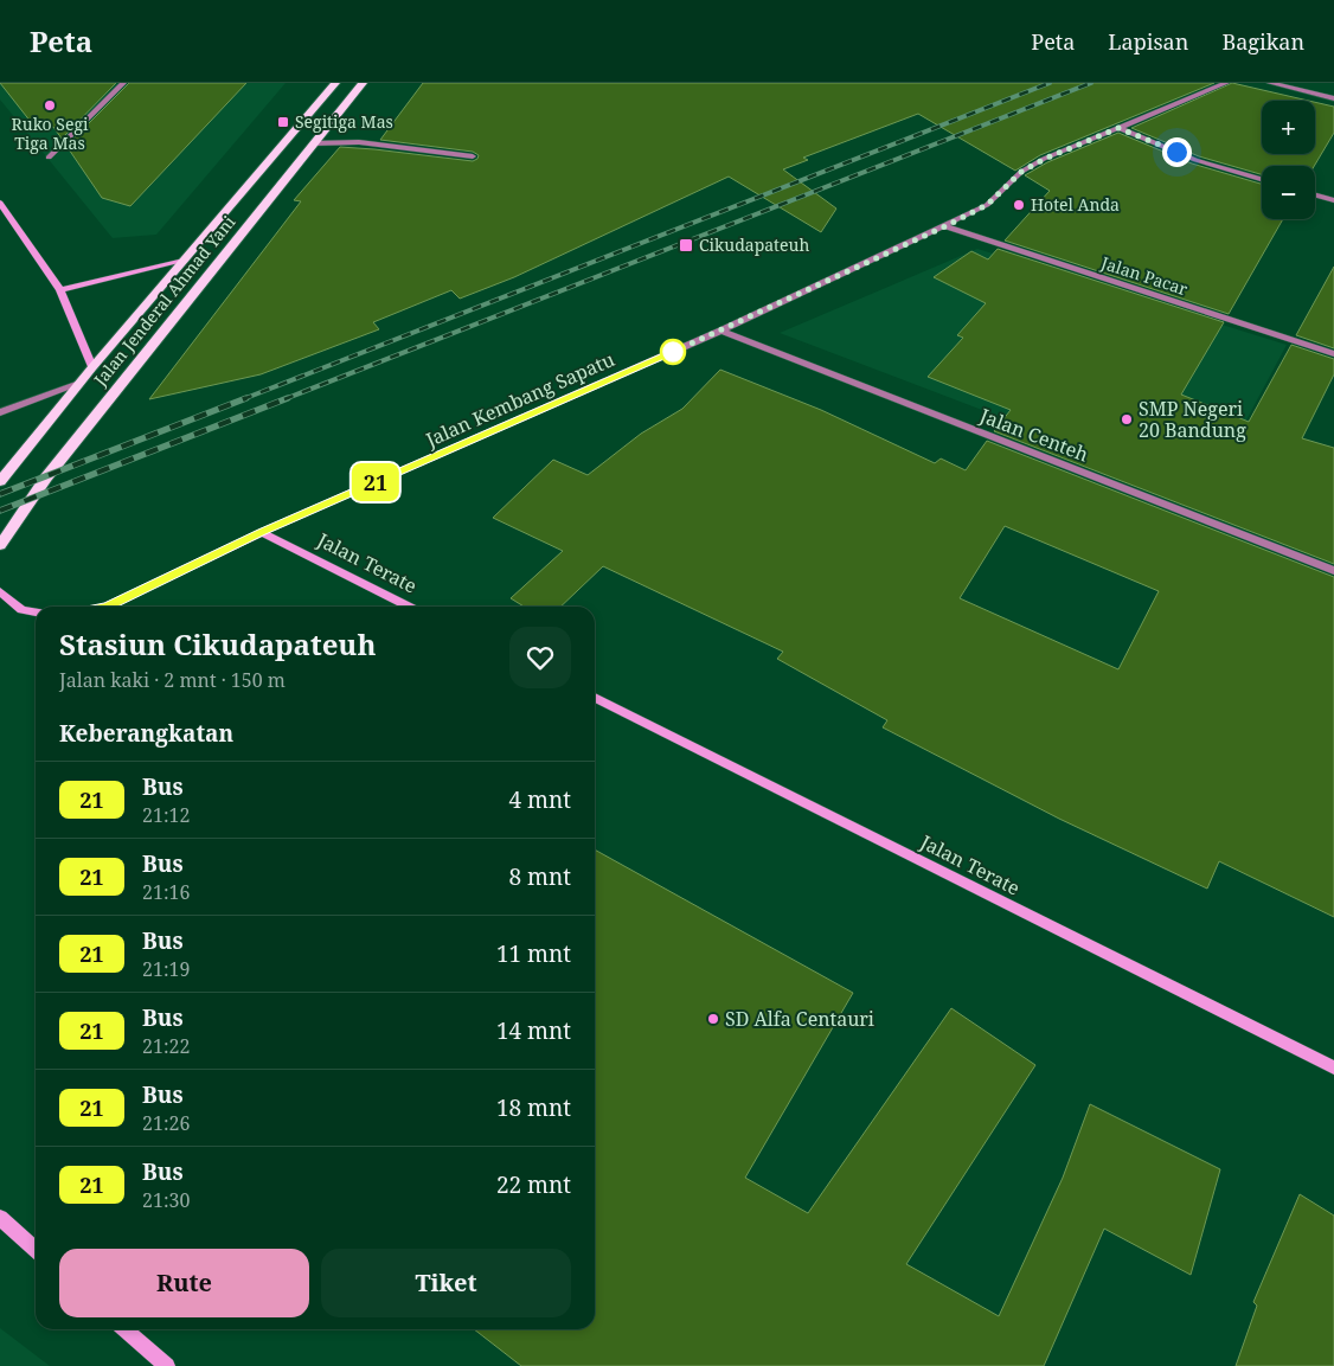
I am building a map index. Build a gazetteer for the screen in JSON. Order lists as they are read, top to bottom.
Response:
{
  "streets": {
    "main road": ["Jalan Jenderal Ahmad Yani"],
    "street": [
      "Jalan Pacar",
      "Jalan Kembang Sapatu",
      "Jalan Centeh",
      "Jalan Terate"
    ]
  },
  "crossings": [
    ["Jalan Pacar", "Jalan Kembang Sapatu"],
    ["Jalan Kembang Sapatu", "Jalan Centeh"],
    ["Jalan Kembang Sapatu", "Jalan Terate"]
  ],
  "places": {
    "other": [
      "Ruko Segi Tiga Mas",
      "Hotel Anda",
      "SMP Negeri 20 Bandung",
      "SD Alfa Centauri"
    ],
    "transit": ["Segitiga Mas", "Cikudapateuh"]
  },
  "lines": ["bus line 21"],
  "page": {
    "header": "Peta",
    "nav": ["Peta", "Lapisan", "Bagikan"],
    "on_map": "21",
    "map_buttons": ["+", "−"],
    "heading": [
      ["Stasiun Cikudapateuh", "Jalan kaki · 2 mnt · 150 m"],
      "Keberangkatan"
    ],
    "list": [
      {
        "mark": "21",
        "name": "Bus",
        "note": "21:12",
        "value": "4 mnt"
      },
      {
        "mark": "21",
        "name": "Bus",
        "note": "21:16",
        "value": "8 mnt"
      },
      {
        "mark": "21",
        "name": "Bus",
        "note": "21:19",
        "value": "11 mnt"
      },
      {
        "mark": "21",
        "name": "Bus",
        "note": "21:22",
        "value": "14 mnt"
      },
      {
        "mark": "21",
        "name": "Bus",
        "note": "21:26",
        "value": "18 mnt"
      },
      {
        "mark": "21",
        "name": "Bus",
        "note": "21:30",
        "value": "22 mnt"
      }
    ],
    "buttons": ["Rute", "Tiket"]
  }
}
